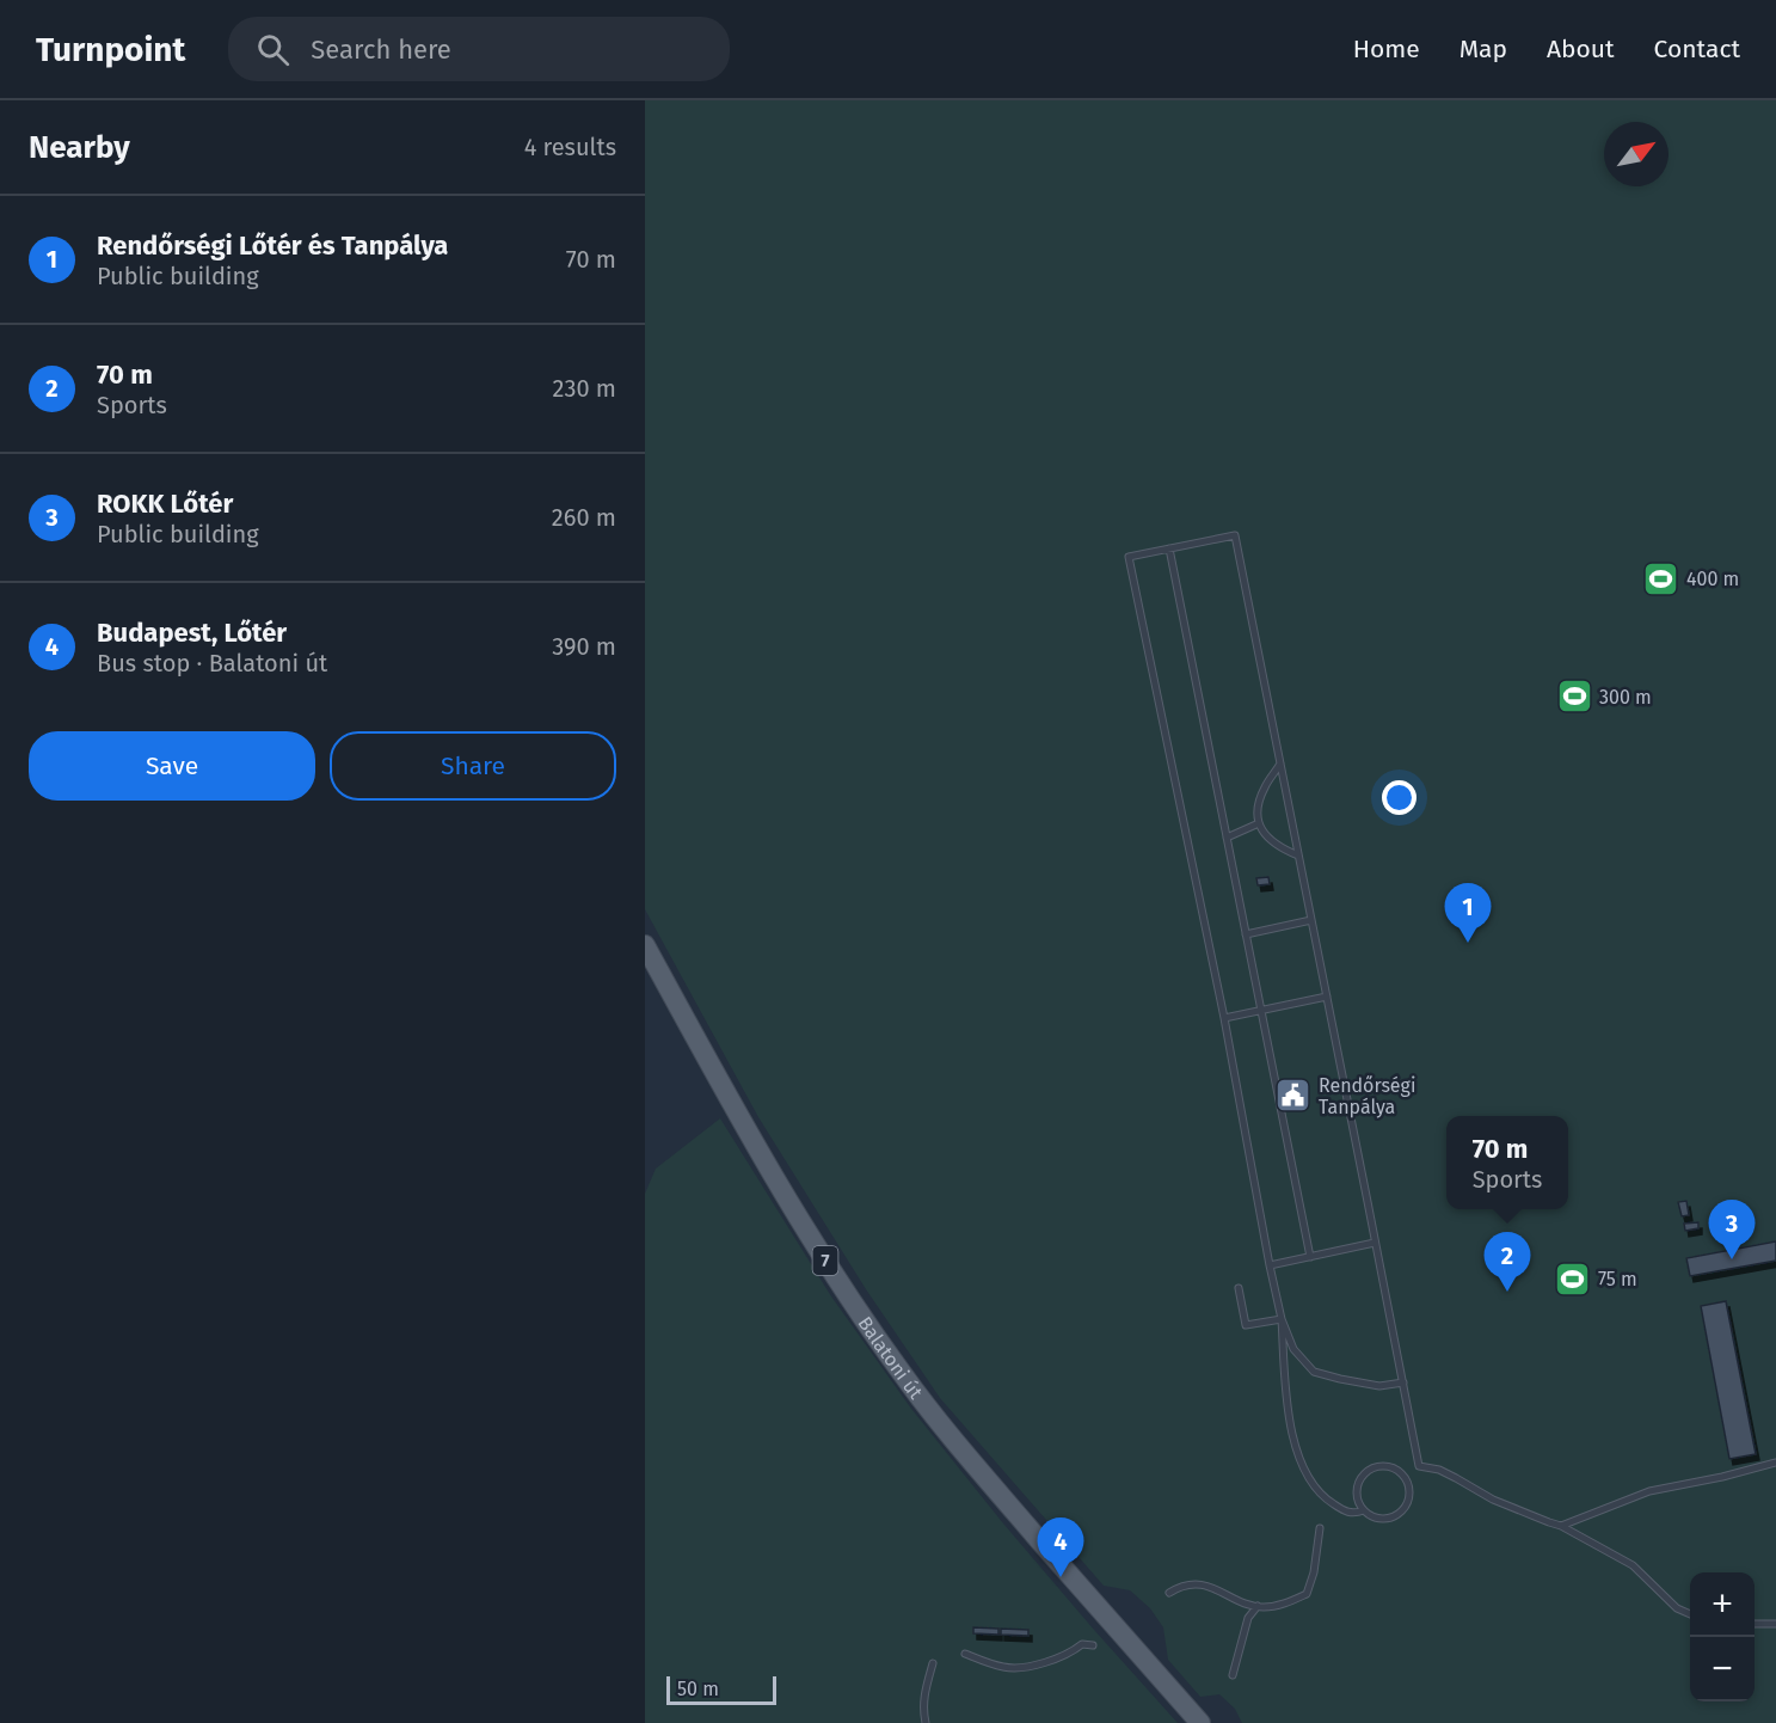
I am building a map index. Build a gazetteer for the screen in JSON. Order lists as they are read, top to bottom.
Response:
{
  "streets": {
    "main road": ["7", "Balatoni út"]
  },
  "places": {
    "sports": ["400 m", "300 m", "75 m"],
    "public building": ["Rendőrségi Tanpálya"]
  },
  "scale_bar": "50 m",
  "north": "top right",
  "page": {
    "header": "Turnpoint",
    "search": "Search here",
    "nav": [
      "Home",
      "Map",
      "About",
      "Contact"
    ],
    "heading": ["Nearby", "4 results"],
    "list": [
      {
        "mark": "1",
        "name": "Rendőrségi Lőtér és Tanpálya",
        "note": "Public building",
        "value": "70 m"
      },
      {
        "mark": "2",
        "name": "70 m",
        "note": "Sports",
        "value": "230 m"
      },
      {
        "mark": "3",
        "name": "ROKK Lőtér",
        "note": "Public building",
        "value": "260 m"
      },
      {
        "mark": "4",
        "name": "Budapest, Lőtér",
        "note": "Bus stop · Balatoni út",
        "value": "390 m"
      }
    ],
    "buttons": ["Save", "Share"],
    "pins": [
      "1",
      "3",
      "2",
      "4"
    ],
    "popup": ["70 m", "Sports"],
    "map_buttons": ["+", "−"],
    "scale": "50 m"
  }
}
